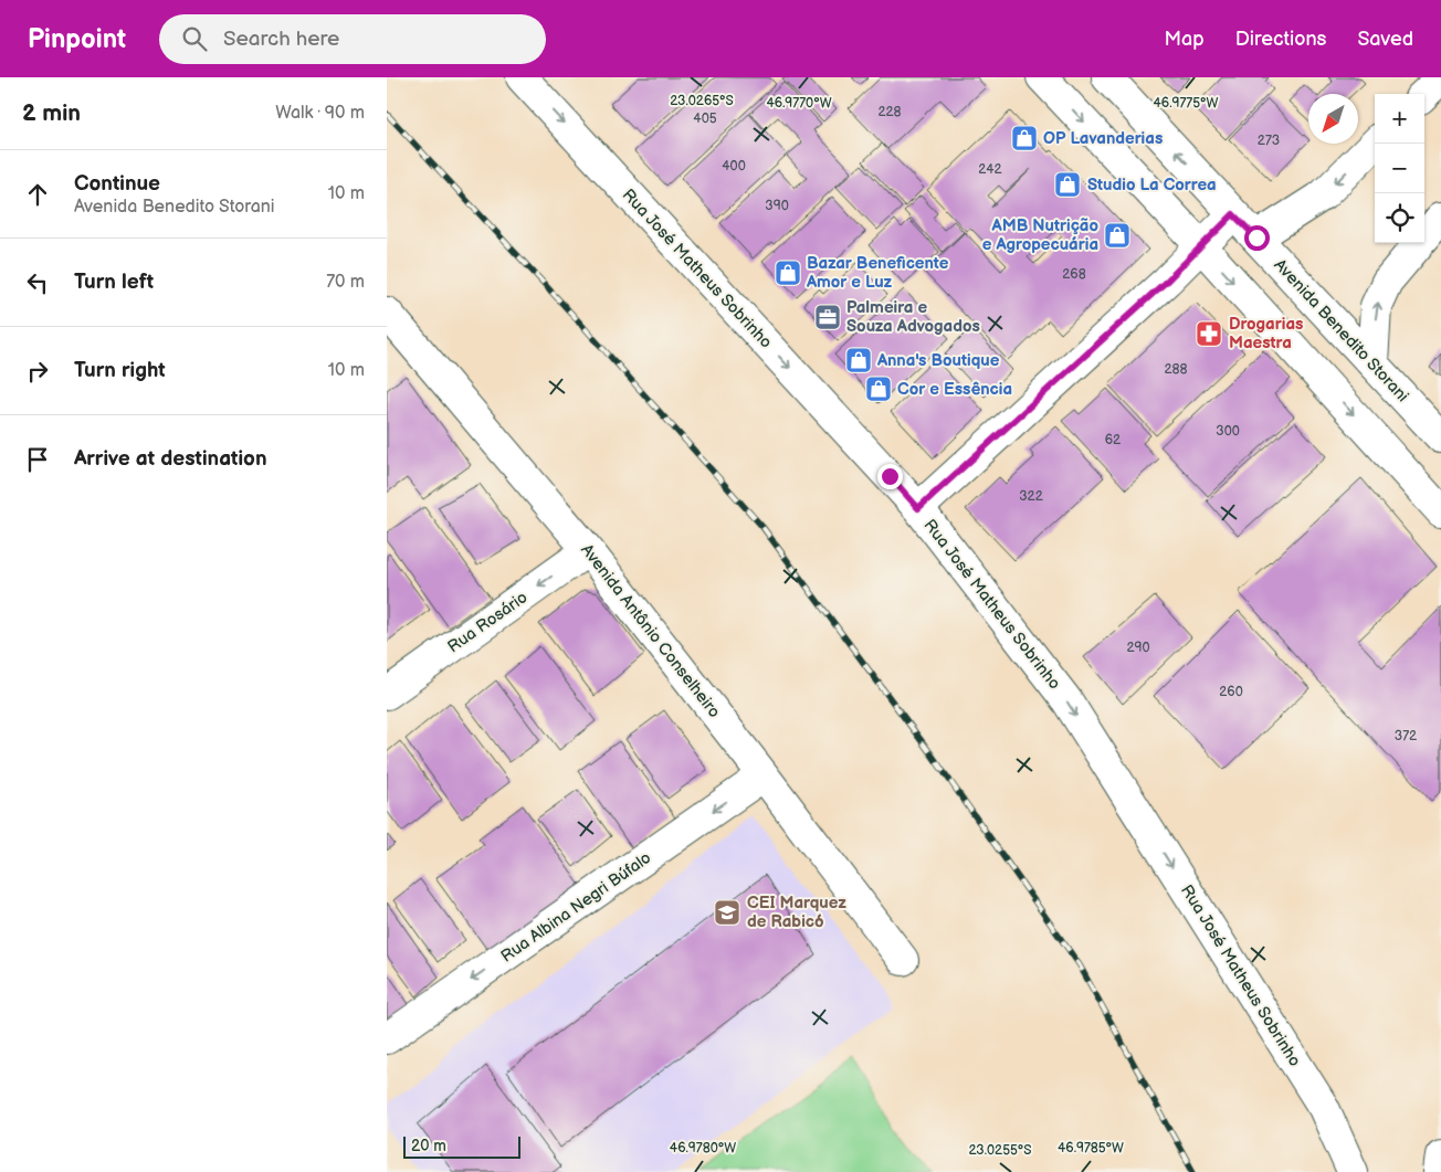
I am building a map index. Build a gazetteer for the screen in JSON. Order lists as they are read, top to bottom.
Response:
{
  "streets": {
    "main road": [
      "Rua José Matheus Sobrinho",
      "Avenida Benedito Storani",
      "Rua Rosário",
      "Avenida Antônio Conselheiro",
      "Rua Albina Negri Búfalo"
    ]
  },
  "crossings": [
    ["Rua Rosário", "Avenida Antônio Conselheiro"],
    ["Avenida Antônio Conselheiro", "Rua Albina Negri Búfalo"]
  ],
  "one_way": ["Rua José Matheus Sobrinho", "Rua Rosário", "Rua Albina Negri Búfalo"],
  "places": {
    "shop": [
      "OP Lavanderias",
      "Studio La Correa",
      "AMB Nutrição e Agropecuária",
      "Bazar Beneficente Amor e Luz",
      "Anna's Boutique",
      "Cor e Essência"
    ],
    "office": ["Palmeira e Souza Advogados"],
    "pharmacy": ["Drogarias Maestra"],
    "school or university": ["CEI Marquez de Rabicó"]
  },
  "house_numbers": [
    "228",
    "405",
    "273",
    "400",
    "242",
    "390",
    "268",
    "288",
    "300",
    "62",
    "322",
    "290",
    "260",
    "372"
  ],
  "scale_bar": "20 m",
  "north": "bottom left",
  "page": {
    "header": "Pinpoint",
    "search": "Search here",
    "nav": ["Map", "Directions", "Saved"],
    "heading": ["2 min", "Walk · 90 m"],
    "map_buttons": ["+", "−"],
    "list": [
      ["Continue", "Avenida Benedito Storani", "10 m"],
      ["Turn left", "70 m"],
      ["Turn right", "10 m"],
      "Arrive at destination"
    ],
    "scale": "20 m"
  },
  "coordinates": [
    "23.0265°S",
    "46.9770°W",
    "46.9775°W",
    "46.9780°W",
    "46.9785°W",
    "23.0255°S"
  ]
}
